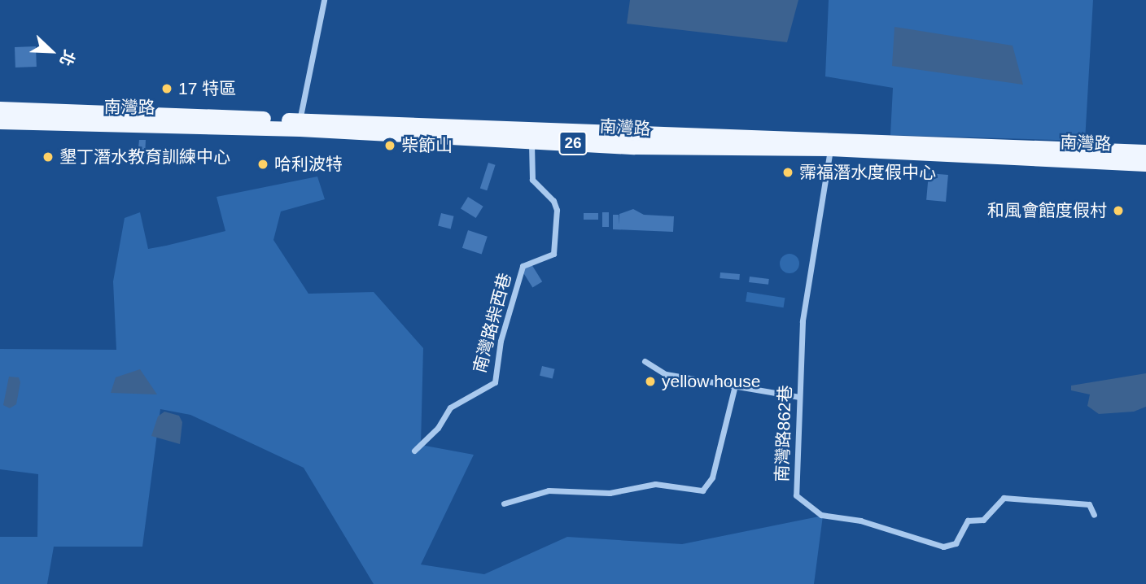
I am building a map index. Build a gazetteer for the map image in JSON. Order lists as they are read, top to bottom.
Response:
{
  "streets": {
    "main road": ["南灣路", "26"],
    "street": ["南灣路柴西巷", "南灣路862巷"]
  },
  "crossings": [
    ["南灣路", "南灣路柴西巷"],
    ["南灣路", "南灣路862巷"]
  ],
  "places": [
    "17 特區",
    "柴節山",
    "墾丁潛水教育訓練中心",
    "哈利波特",
    "霈福潛水度假中心",
    "和風會館度假村",
    "yellow house"
  ],
  "north": "bottom right"
}
